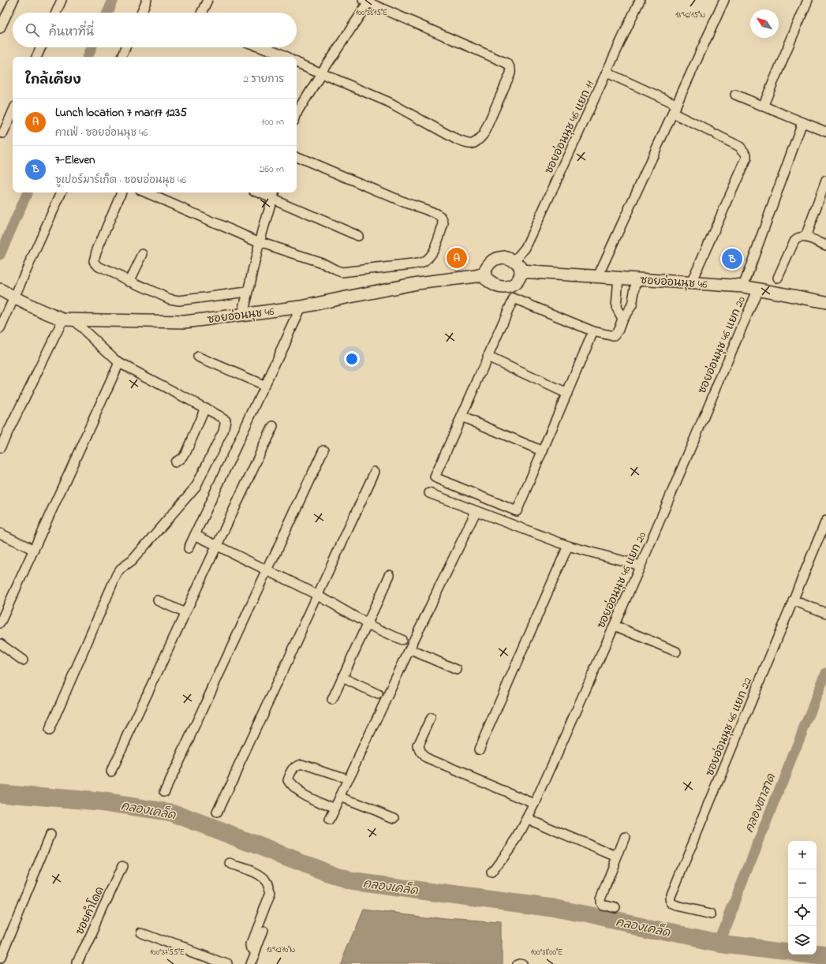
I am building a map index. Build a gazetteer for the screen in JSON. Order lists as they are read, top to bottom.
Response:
{
  "streets": {
    "street": [
      "ซอยอ่อนนุช 46 แยก 11",
      "ซอยอ่อนนุช 46",
      "ซอยอ่อนนุช 46 แยก 20",
      "ซอยอ่อนนุช 46 แยก 22",
      "ซอยคำโดด"
    ]
  },
  "crossings": [
    ["ซอยอ่อนนุช 46 แยก 11", "ซอยอ่อนนุช 46"],
    ["ซอยอ่อนนุช 46", "ซอยอ่อนนุช 46 แยก 20"]
  ],
  "water": ["คลองตาสาด", "คลองเคล็ด"],
  "north": "top left",
  "page": {
    "search": "ค้นหาที่นี่",
    "heading": ["ใกล้เคียง", "2 รายการ"],
    "list": [
      {
        "mark": "A",
        "name": "Lunch location 7 mar17 1235",
        "note": "คาเฟ่ · ซอยอ่อนนุช 46",
        "value": "100 m"
      },
      {
        "mark": "B",
        "name": "7-Eleven",
        "note": "ซูเปอร์มาร์เก็ต · ซอยอ่อนนุช 46",
        "value": "260 m"
      }
    ],
    "pins": ["A", "B"],
    "map_buttons": ["+", "−"]
  },
  "coordinates": [
    "100°38'15\"E",
    "13°42'15\"N",
    "13°42'10\"N",
    "100°37'55\"E",
    "100°38'00\"E"
  ]
}
